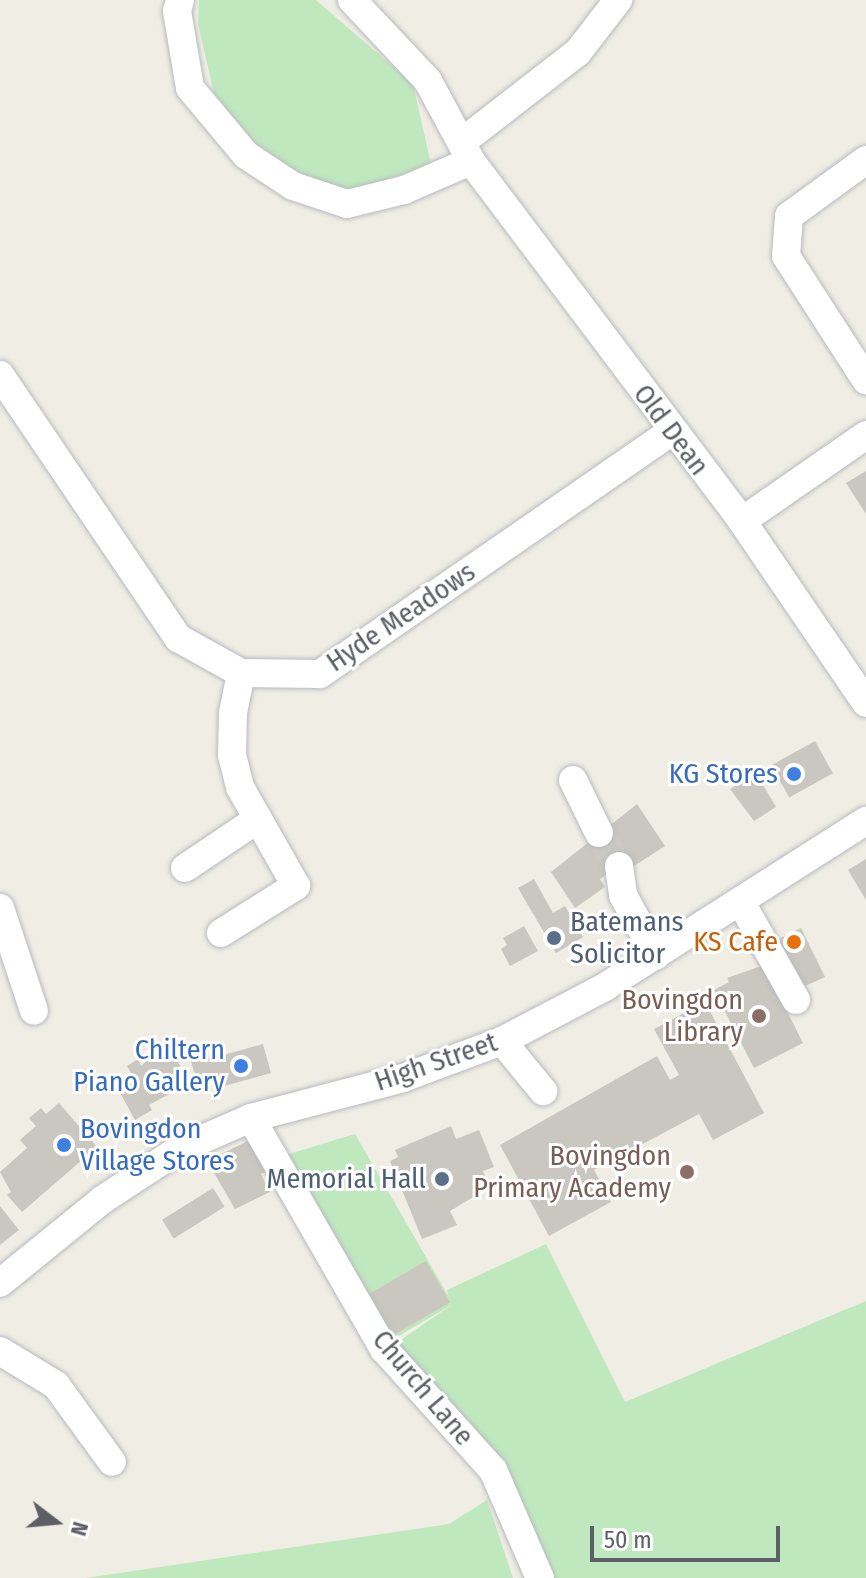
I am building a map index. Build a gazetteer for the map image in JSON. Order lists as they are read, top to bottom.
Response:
{
  "streets": {
    "street": [
      "Old Dean",
      "Hyde Meadows",
      "High Street",
      "Church Lane"
    ]
  },
  "crossings": [
    ["Old Dean", "Hyde Meadows"],
    ["High Street", "Church Lane"]
  ],
  "places": [
    "KG Stores",
    "Batemans Solicitor",
    "KS Cafe",
    "Bovingdon Library",
    "Chiltern Piano Gallery",
    "Bovingdon Village Stores",
    "Bovingdon Primary Academy",
    "Memorial Hall"
  ],
  "scale_bar": "50 m",
  "north": "right"
}
